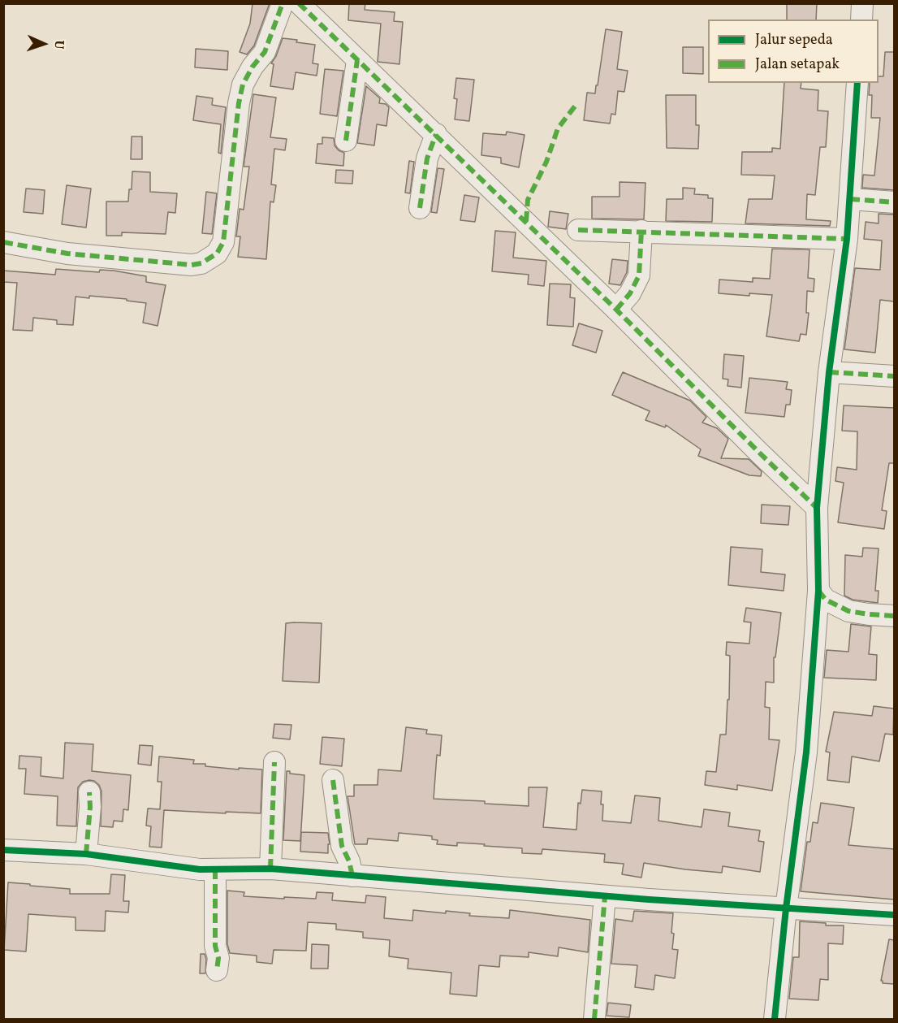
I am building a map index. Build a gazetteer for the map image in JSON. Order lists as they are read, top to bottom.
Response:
{
  "legend": ["Jalur sepeda", "Jalan setapak"],
  "north": "right"
}
